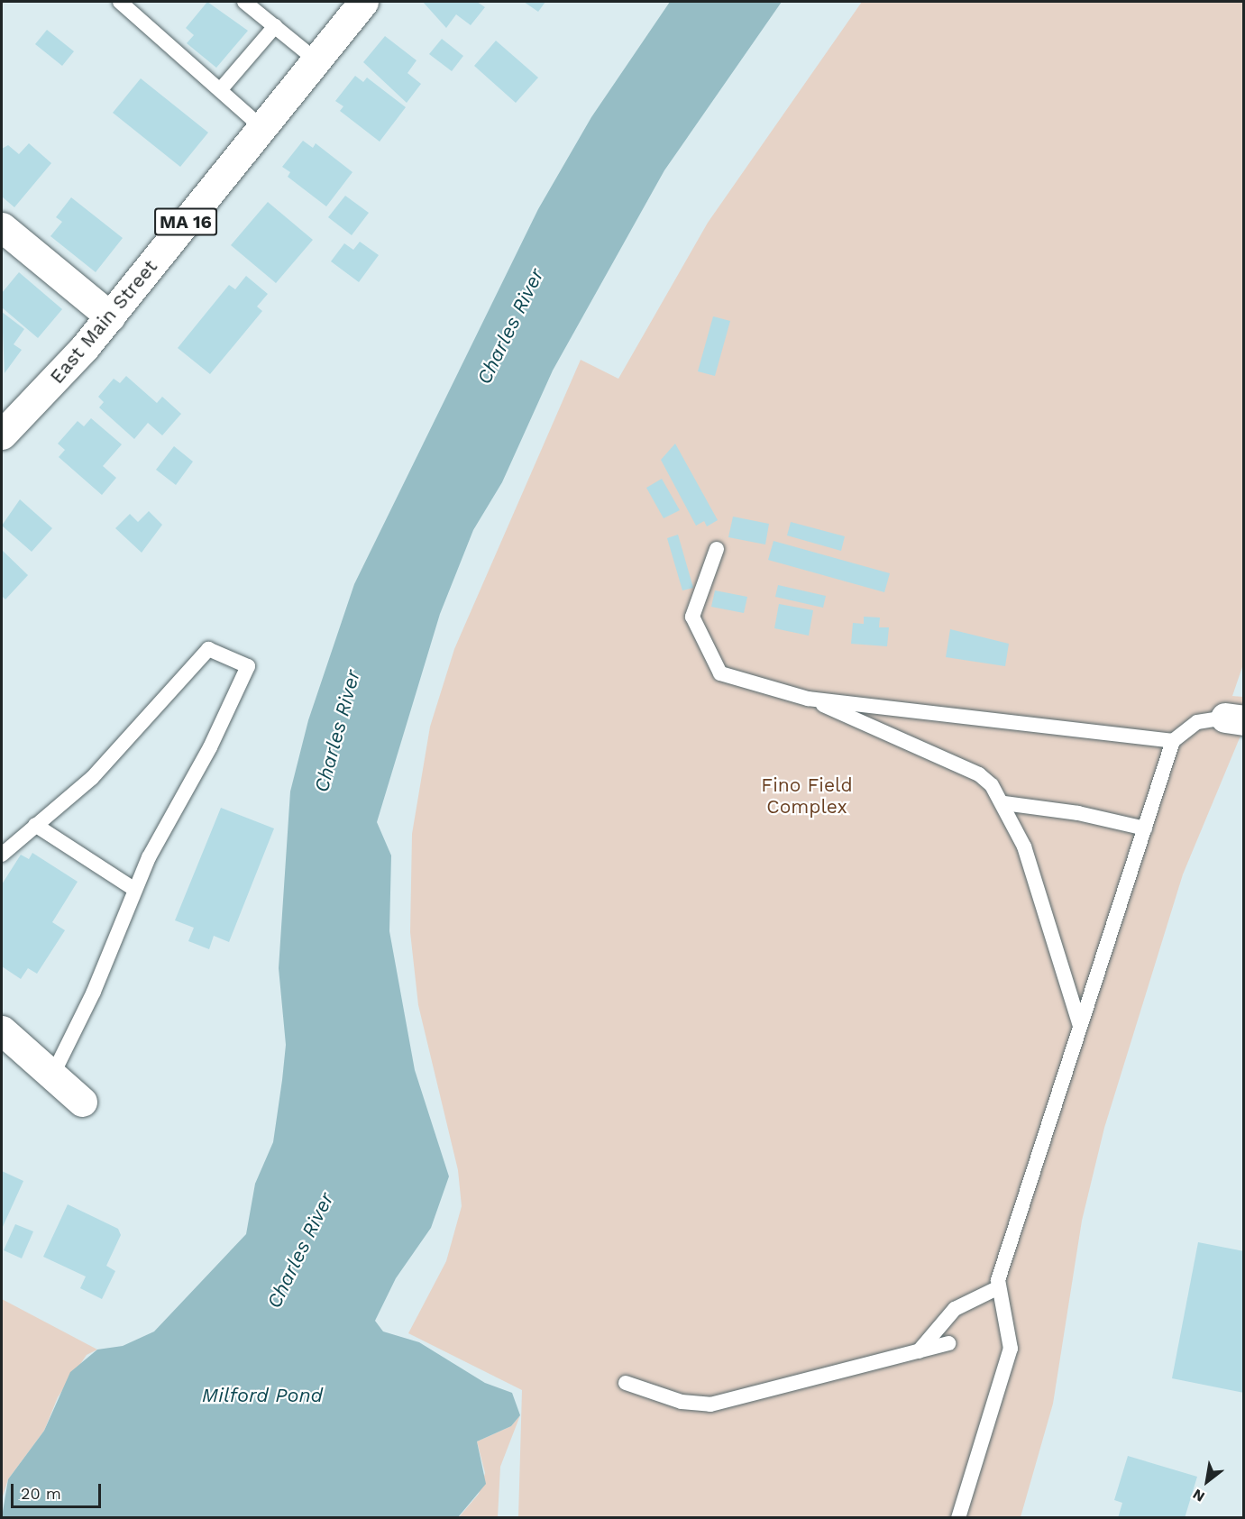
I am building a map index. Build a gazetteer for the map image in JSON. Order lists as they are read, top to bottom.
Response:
{
  "streets": {
    "main road": ["MA 16", "East Main Street"]
  },
  "water": ["Charles River", "Milford Pond"],
  "parks": ["Fino Field Complex"],
  "scale_bar": "20 m",
  "north": "bottom left"
}
